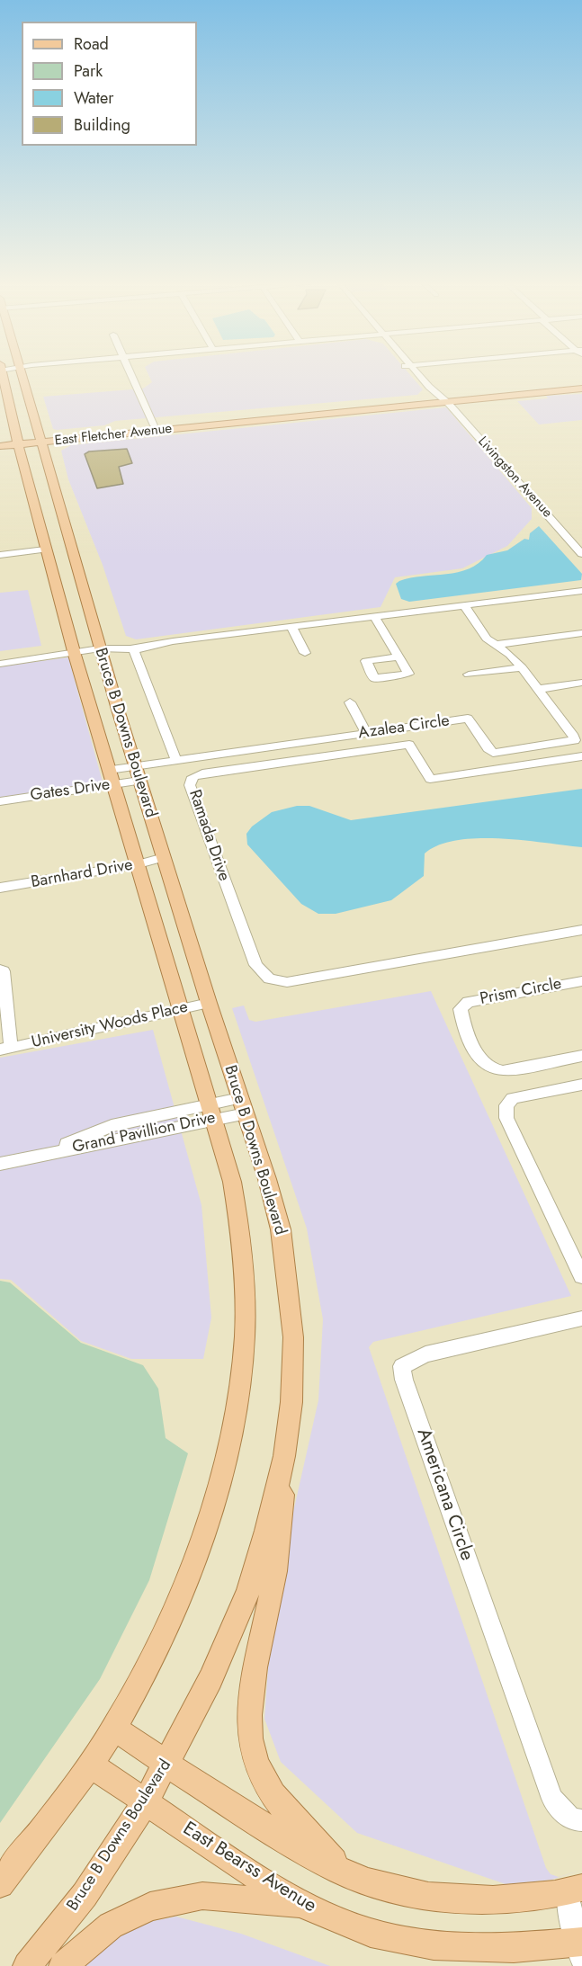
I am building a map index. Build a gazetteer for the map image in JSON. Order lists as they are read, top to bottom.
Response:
{
  "streets": {
    "main road": ["East Fletcher Avenue", "Bruce B Downs Boulevard", "East Bearss Avenue"],
    "street": [
      "Livingston Avenue",
      "Azalea Circle",
      "Gates Drive",
      "Ramada Drive",
      "Barnhard Drive",
      "Prism Circle",
      "University Woods Place",
      "Grand Pavillion Drive",
      "Americana Circle"
    ]
  },
  "crossings": [
    ["East Fletcher Avenue", "Livingston Avenue"],
    ["East Fletcher Avenue", "Bruce B Downs Boulevard"],
    ["Azalea Circle", "Bruce B Downs Boulevard"],
    ["Bruce B Downs Boulevard", "Gates Drive"],
    ["Bruce B Downs Boulevard", "Barnhard Drive"],
    ["Bruce B Downs Boulevard", "University Woods Place"],
    ["Bruce B Downs Boulevard", "Grand Pavillion Drive"],
    ["Bruce B Downs Boulevard", "East Bearss Avenue"]
  ],
  "legend": [
    "Road",
    "Park",
    "Water",
    "Building"
  ]
}
